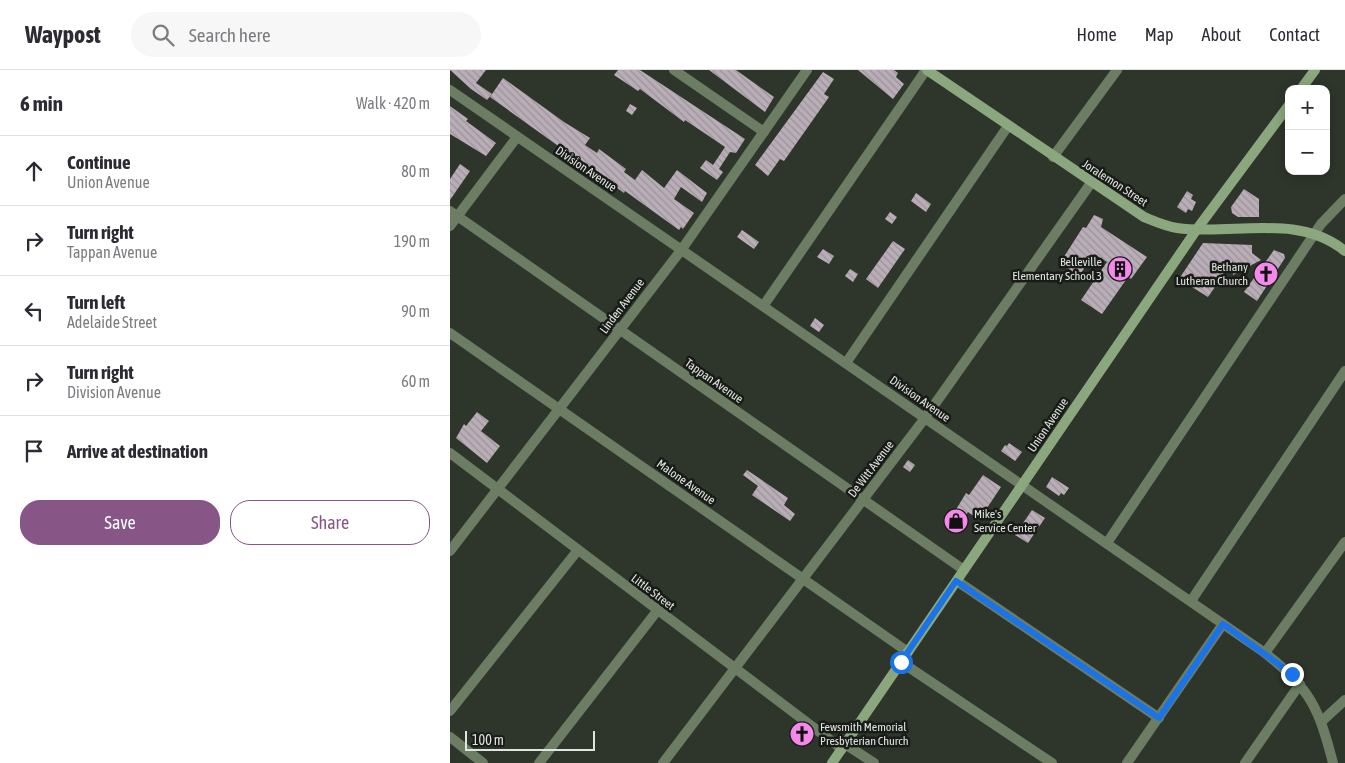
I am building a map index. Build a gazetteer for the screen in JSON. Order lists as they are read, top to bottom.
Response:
{
  "streets": {
    "street": [
      "Division Avenue",
      "Joralemon Street",
      "Linden Avenue",
      "Tappan Avenue",
      "Union Avenue",
      "De Witt Avenue",
      "Malone Avenue",
      "Little Street"
    ]
  },
  "crossings": [
    ["Division Avenue", "Linden Avenue"],
    ["Division Avenue", "Union Avenue"],
    ["Division Avenue", "De Witt Avenue"],
    ["Joralemon Street", "Union Avenue"],
    ["Joralemon Street", "De Witt Avenue"],
    ["Linden Avenue", "Tappan Avenue"],
    ["Linden Avenue", "Malone Avenue"],
    ["Linden Avenue", "Little Street"],
    ["Tappan Avenue", "Union Avenue"],
    ["Tappan Avenue", "De Witt Avenue"],
    ["Union Avenue", "Malone Avenue"],
    ["Union Avenue", "Little Street"],
    ["De Witt Avenue", "Malone Avenue"],
    ["De Witt Avenue", "Little Street"]
  ],
  "places": {
    "building": ["Belleville Elementary School 3"],
    "church": ["Bethany Lutheran Church", "Fewsmith Memorial Presbyterian Church"],
    "shop": ["Mike's Service Center"]
  },
  "scale_bar": "100 m",
  "page": {
    "header": "Waypost",
    "search": "Search here",
    "nav": [
      "Home",
      "Map",
      "About",
      "Contact"
    ],
    "heading": ["6 min", "Walk · 420 m"],
    "map_buttons": ["+", "−"],
    "list": [
      ["Continue", "Union Avenue", "80 m"],
      ["Turn right", "Tappan Avenue", "190 m"],
      ["Turn left", "Adelaide Street", "90 m"],
      ["Turn right", "Division Avenue", "60 m"],
      "Arrive at destination"
    ],
    "buttons": ["Save", "Share"],
    "scale": "100 m"
  }
}
